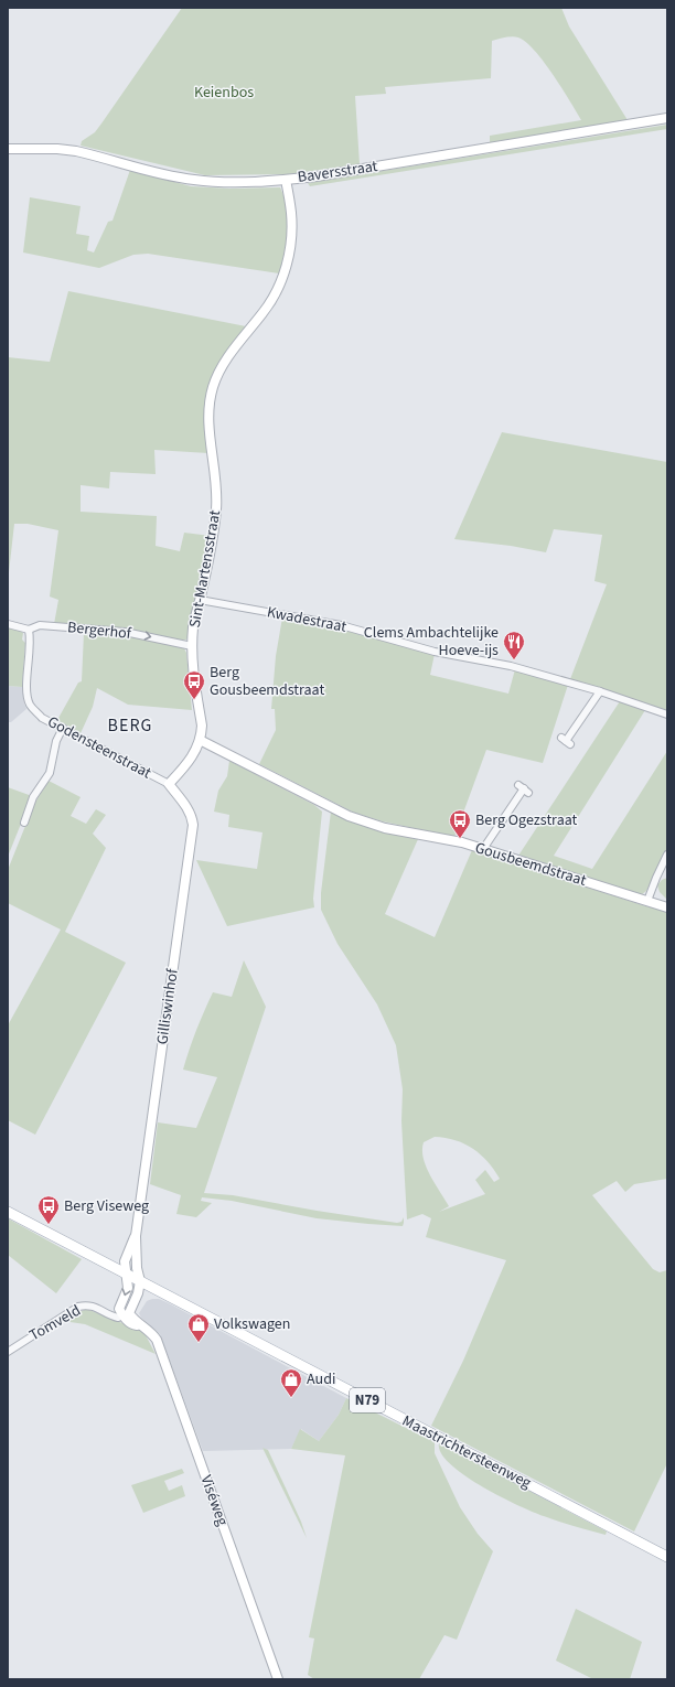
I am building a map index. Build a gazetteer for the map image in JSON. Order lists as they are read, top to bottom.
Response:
{
  "streets": {
    "main road": ["N79", "Maastrichtersteenweg"],
    "street": [
      "Baversstraat",
      "Sint-Martensstraat",
      "Kwadestraat",
      "Bergerhof",
      "Godensteenstraat",
      "Gousbeemdstraat",
      "Gilliswinhof",
      "Tomveld",
      "Viséweg"
    ]
  },
  "crossings": [
    ["Baversstraat", "Sint-Martensstraat"],
    ["Sint-Martensstraat", "Kwadestraat"],
    ["Sint-Martensstraat", "Bergerhof"],
    ["Sint-Martensstraat", "Godensteenstraat"],
    ["Sint-Martensstraat", "Gousbeemdstraat"],
    ["Sint-Martensstraat", "Gilliswinhof"],
    ["Bergerhof", "Godensteenstraat"],
    ["Godensteenstraat", "Gilliswinhof"],
    ["Gilliswinhof", "Tomveld"],
    ["Gilliswinhof", "Maastrichtersteenweg"],
    ["Gilliswinhof", "Viséweg"],
    ["Tomveld", "Viséweg"]
  ],
  "one_way": ["Bergerhof"],
  "districts": ["BERG"],
  "parks": ["Keienbos"],
  "places": {
    "restaurant": ["Clems Ambachtelijke Hoeve-ijs"],
    "bus stop": ["Berg Gousbeemdstraat", "Berg Ogezstraat", "Berg Viseweg"],
    "shop": ["Volkswagen", "Audi"]
  }
}
